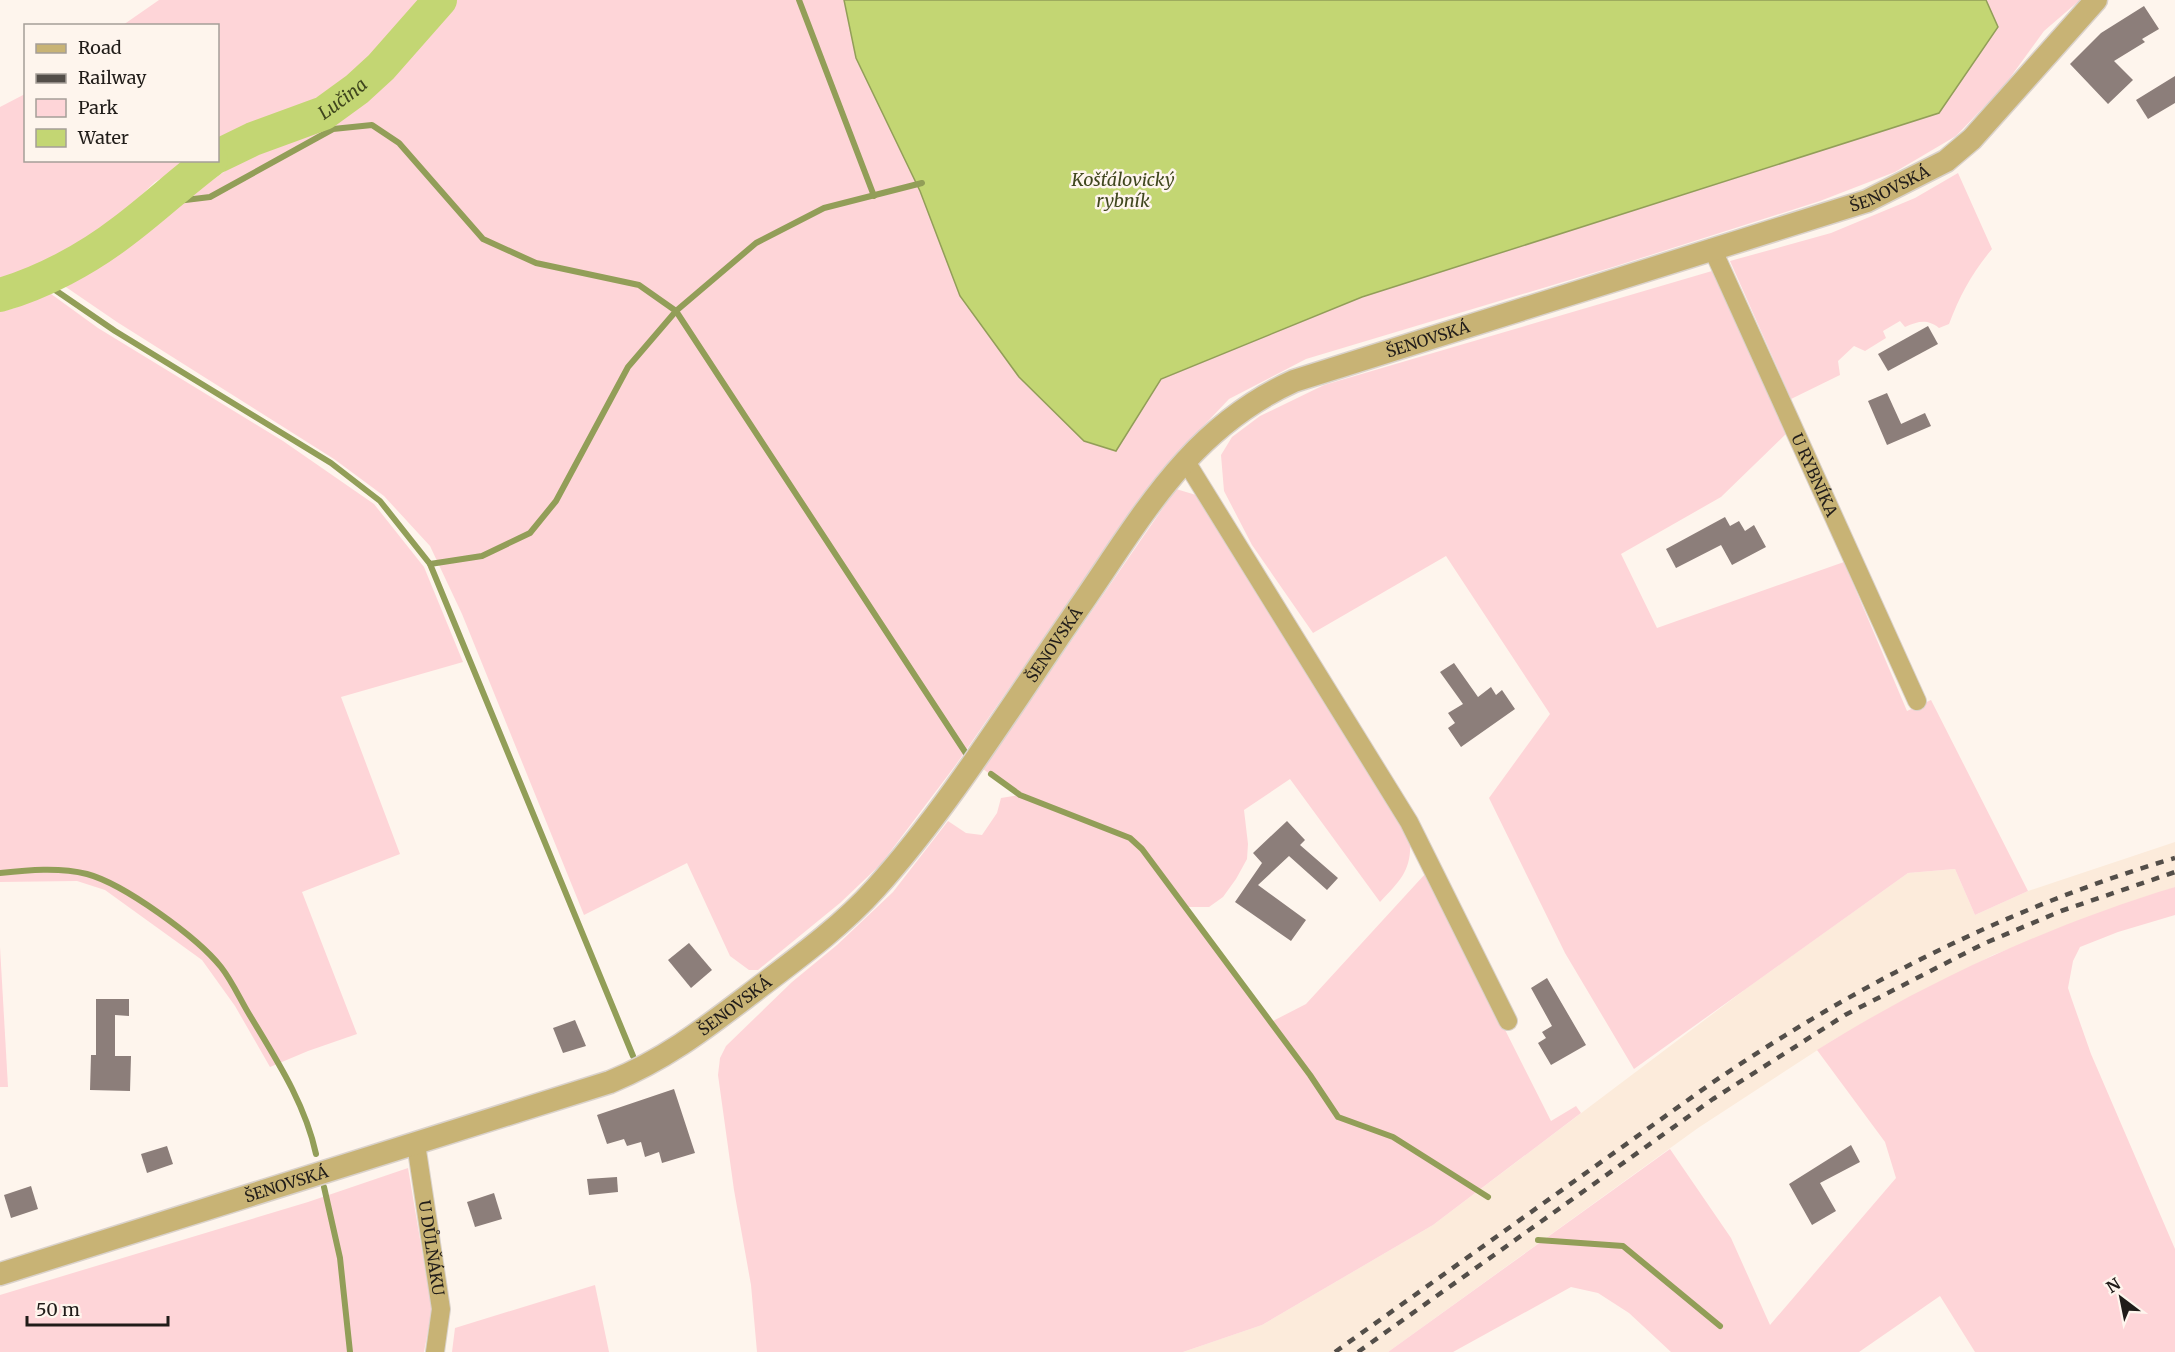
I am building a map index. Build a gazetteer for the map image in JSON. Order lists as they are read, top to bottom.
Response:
{
  "streets": {
    "street": ["ŠENOVSKÁ", "U RYBNÍKA", "U DŮLŇÁKU"]
  },
  "crossings": [
    ["ŠENOVSKÁ", "U RYBNÍKA"],
    ["ŠENOVSKÁ", "U DŮLŇÁKU"]
  ],
  "water": ["Lučina", "Košťálovický rybník"],
  "legend": [
    "Road",
    "Railway",
    "Park",
    "Water"
  ],
  "scale_bar": "50 m",
  "north": "top left"
}
